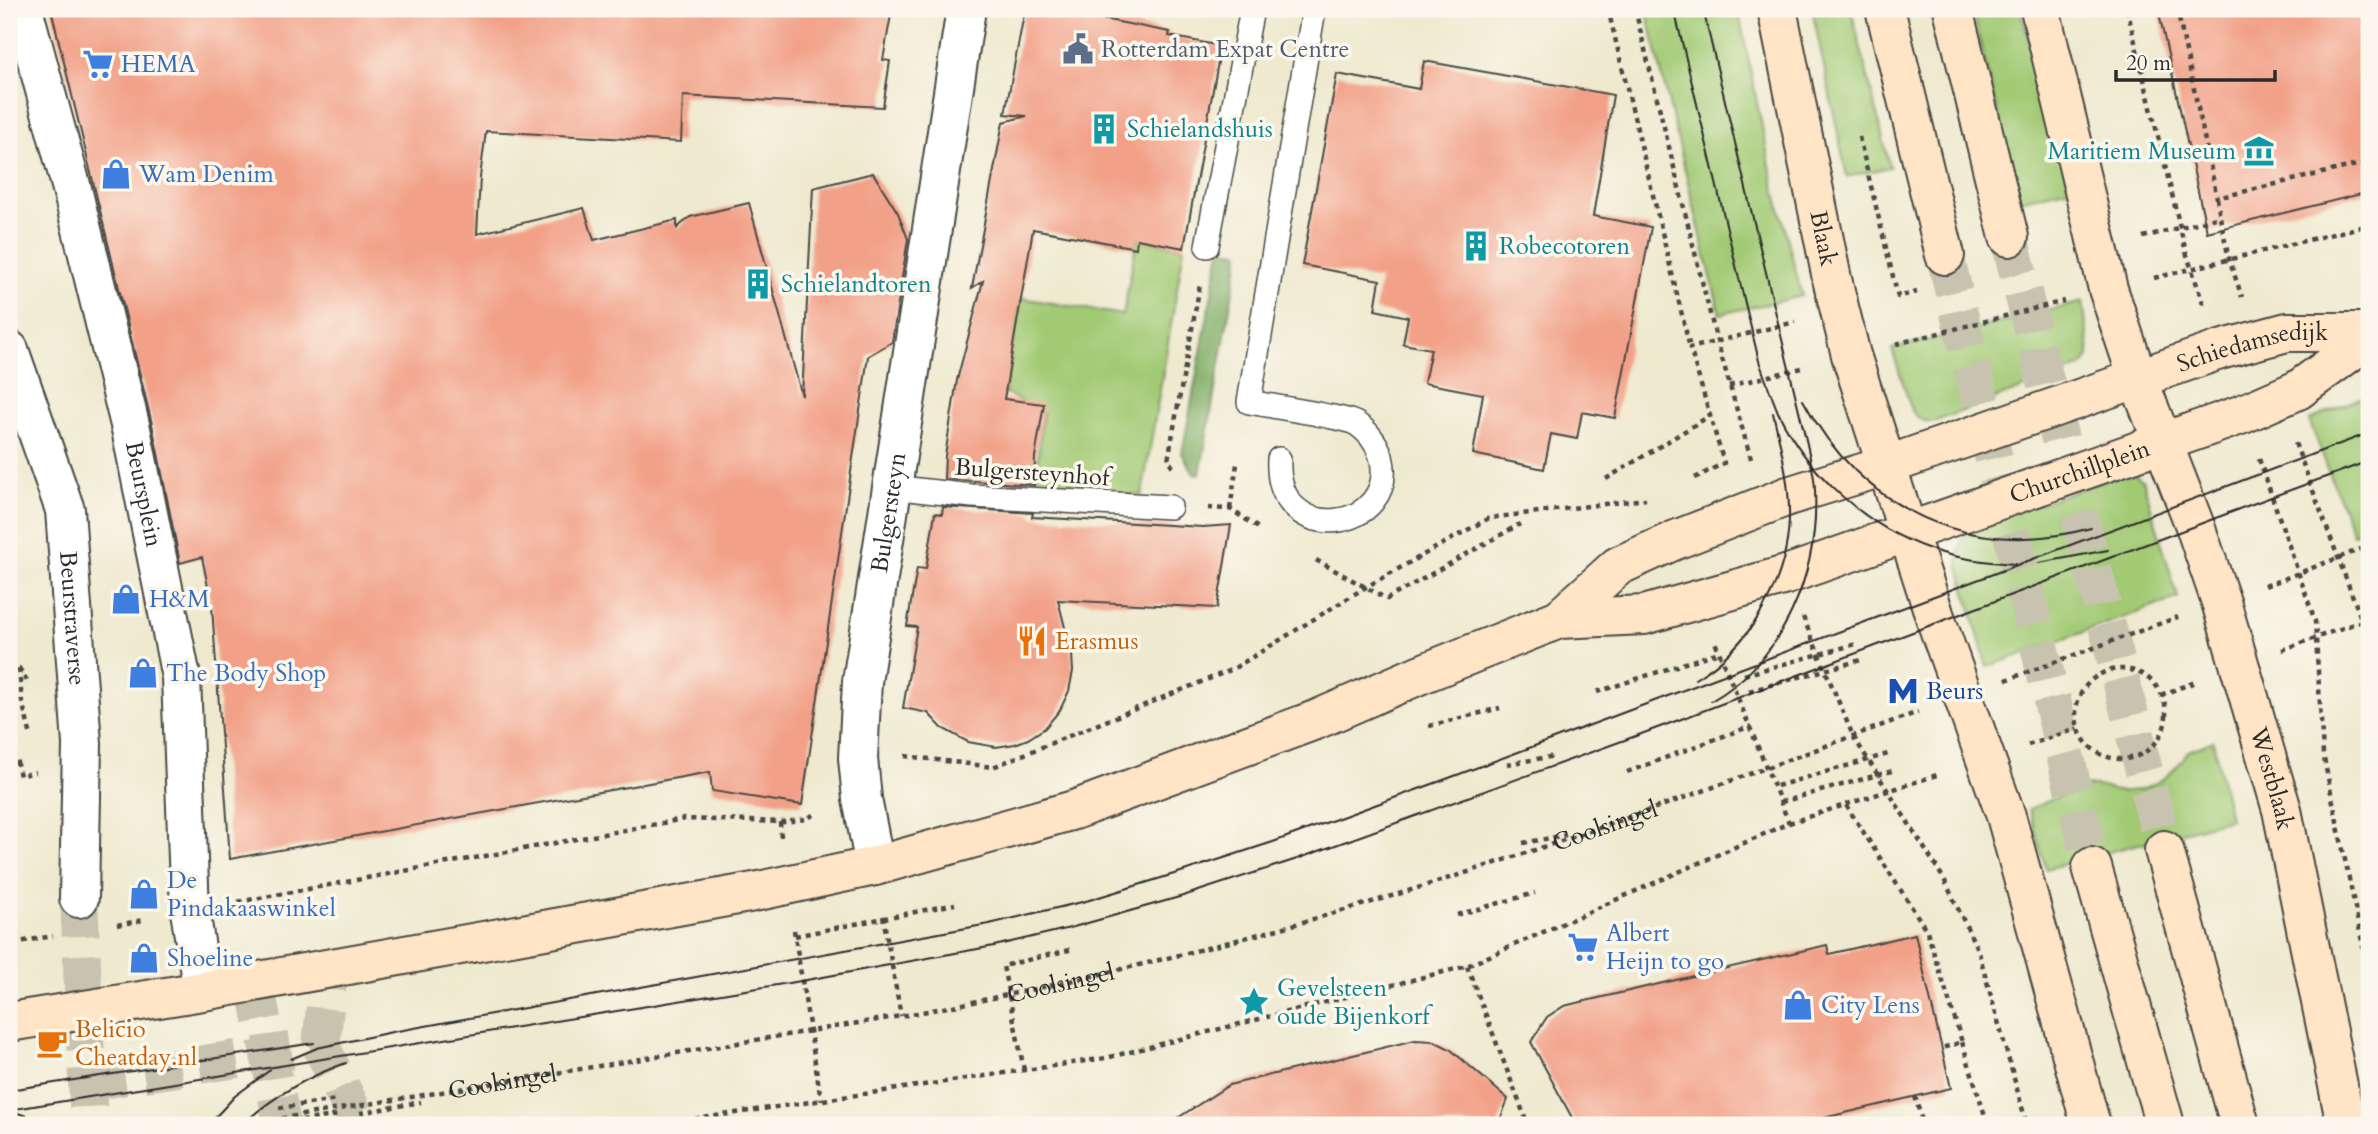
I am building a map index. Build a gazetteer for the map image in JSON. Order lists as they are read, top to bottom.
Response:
{
  "streets": {
    "main road": [
      "Blaak",
      "Schiedamsedijk",
      "Churchillplein",
      "Westblaak"
    ],
    "street": ["Beursplein", "Bulgersteyn", "Beurstraverse"],
    "lane": ["Bulgersteynhof"],
    "path": ["Coolsingel"]
  },
  "crossings": [
    ["Schiedamsedijk", "Churchillplein"],
    ["Schiedamsedijk", "Westblaak"],
    ["Bulgersteynhof", "Bulgersteyn"],
    ["Churchillplein", "Westblaak"]
  ],
  "places": {
    "public building": ["Rotterdam Expat Centre"],
    "supermarket": ["HEMA", "Albert Heijn to go"],
    "building": ["Schielandshuis", "Robecotoren", "Schielandtoren"],
    "museum": ["Maritiem Museum"],
    "shop": [
      "Wam Denim",
      "H&M",
      "The Body Shop",
      "De Pindakaaswinkel",
      "Shoeline",
      "City Lens"
    ],
    "restaurant": ["Erasmus"],
    "metro station": ["Beurs"],
    "place": ["Gevelsteen oude Bijenkorf"],
    "cafe": ["Belicio Cheatday.nl"]
  },
  "scale_bar": "20 m"
}
